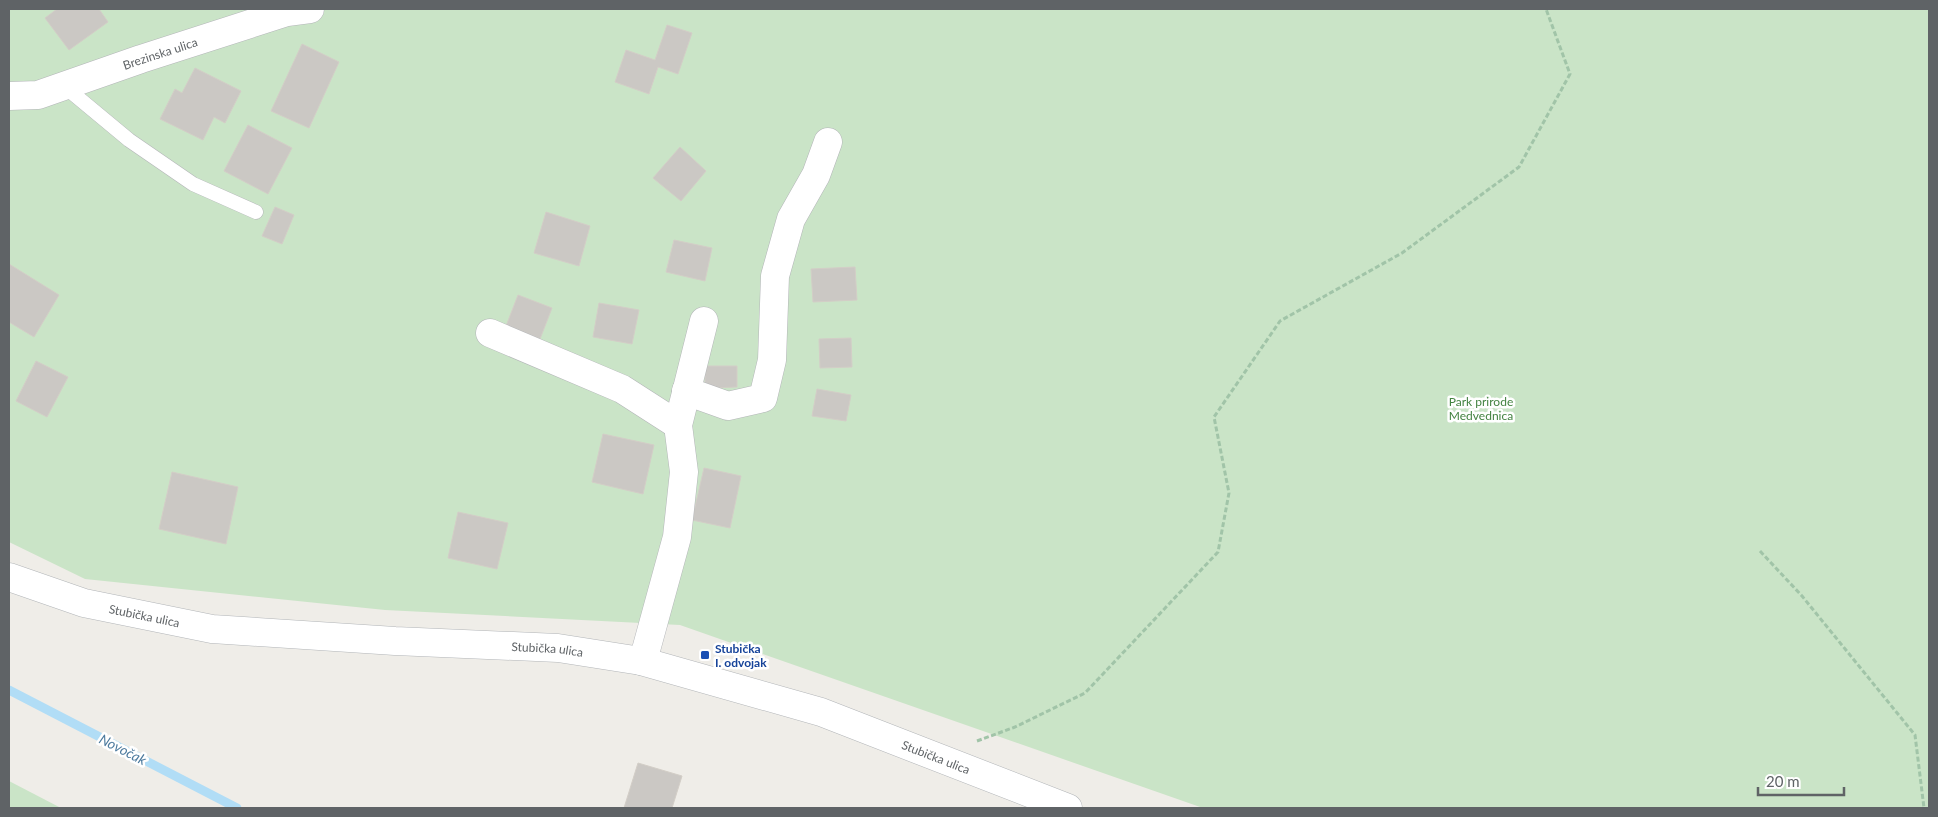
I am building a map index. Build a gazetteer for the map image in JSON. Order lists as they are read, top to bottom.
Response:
{
  "streets": {
    "street": ["Brezinska ulica", "Stubička ulica"]
  },
  "water": ["Novočak"],
  "parks": ["Park prirode Medvednica"],
  "places": {
    "transit": ["Stubička I. odvojak"]
  },
  "scale_bar": "20 m"
}
